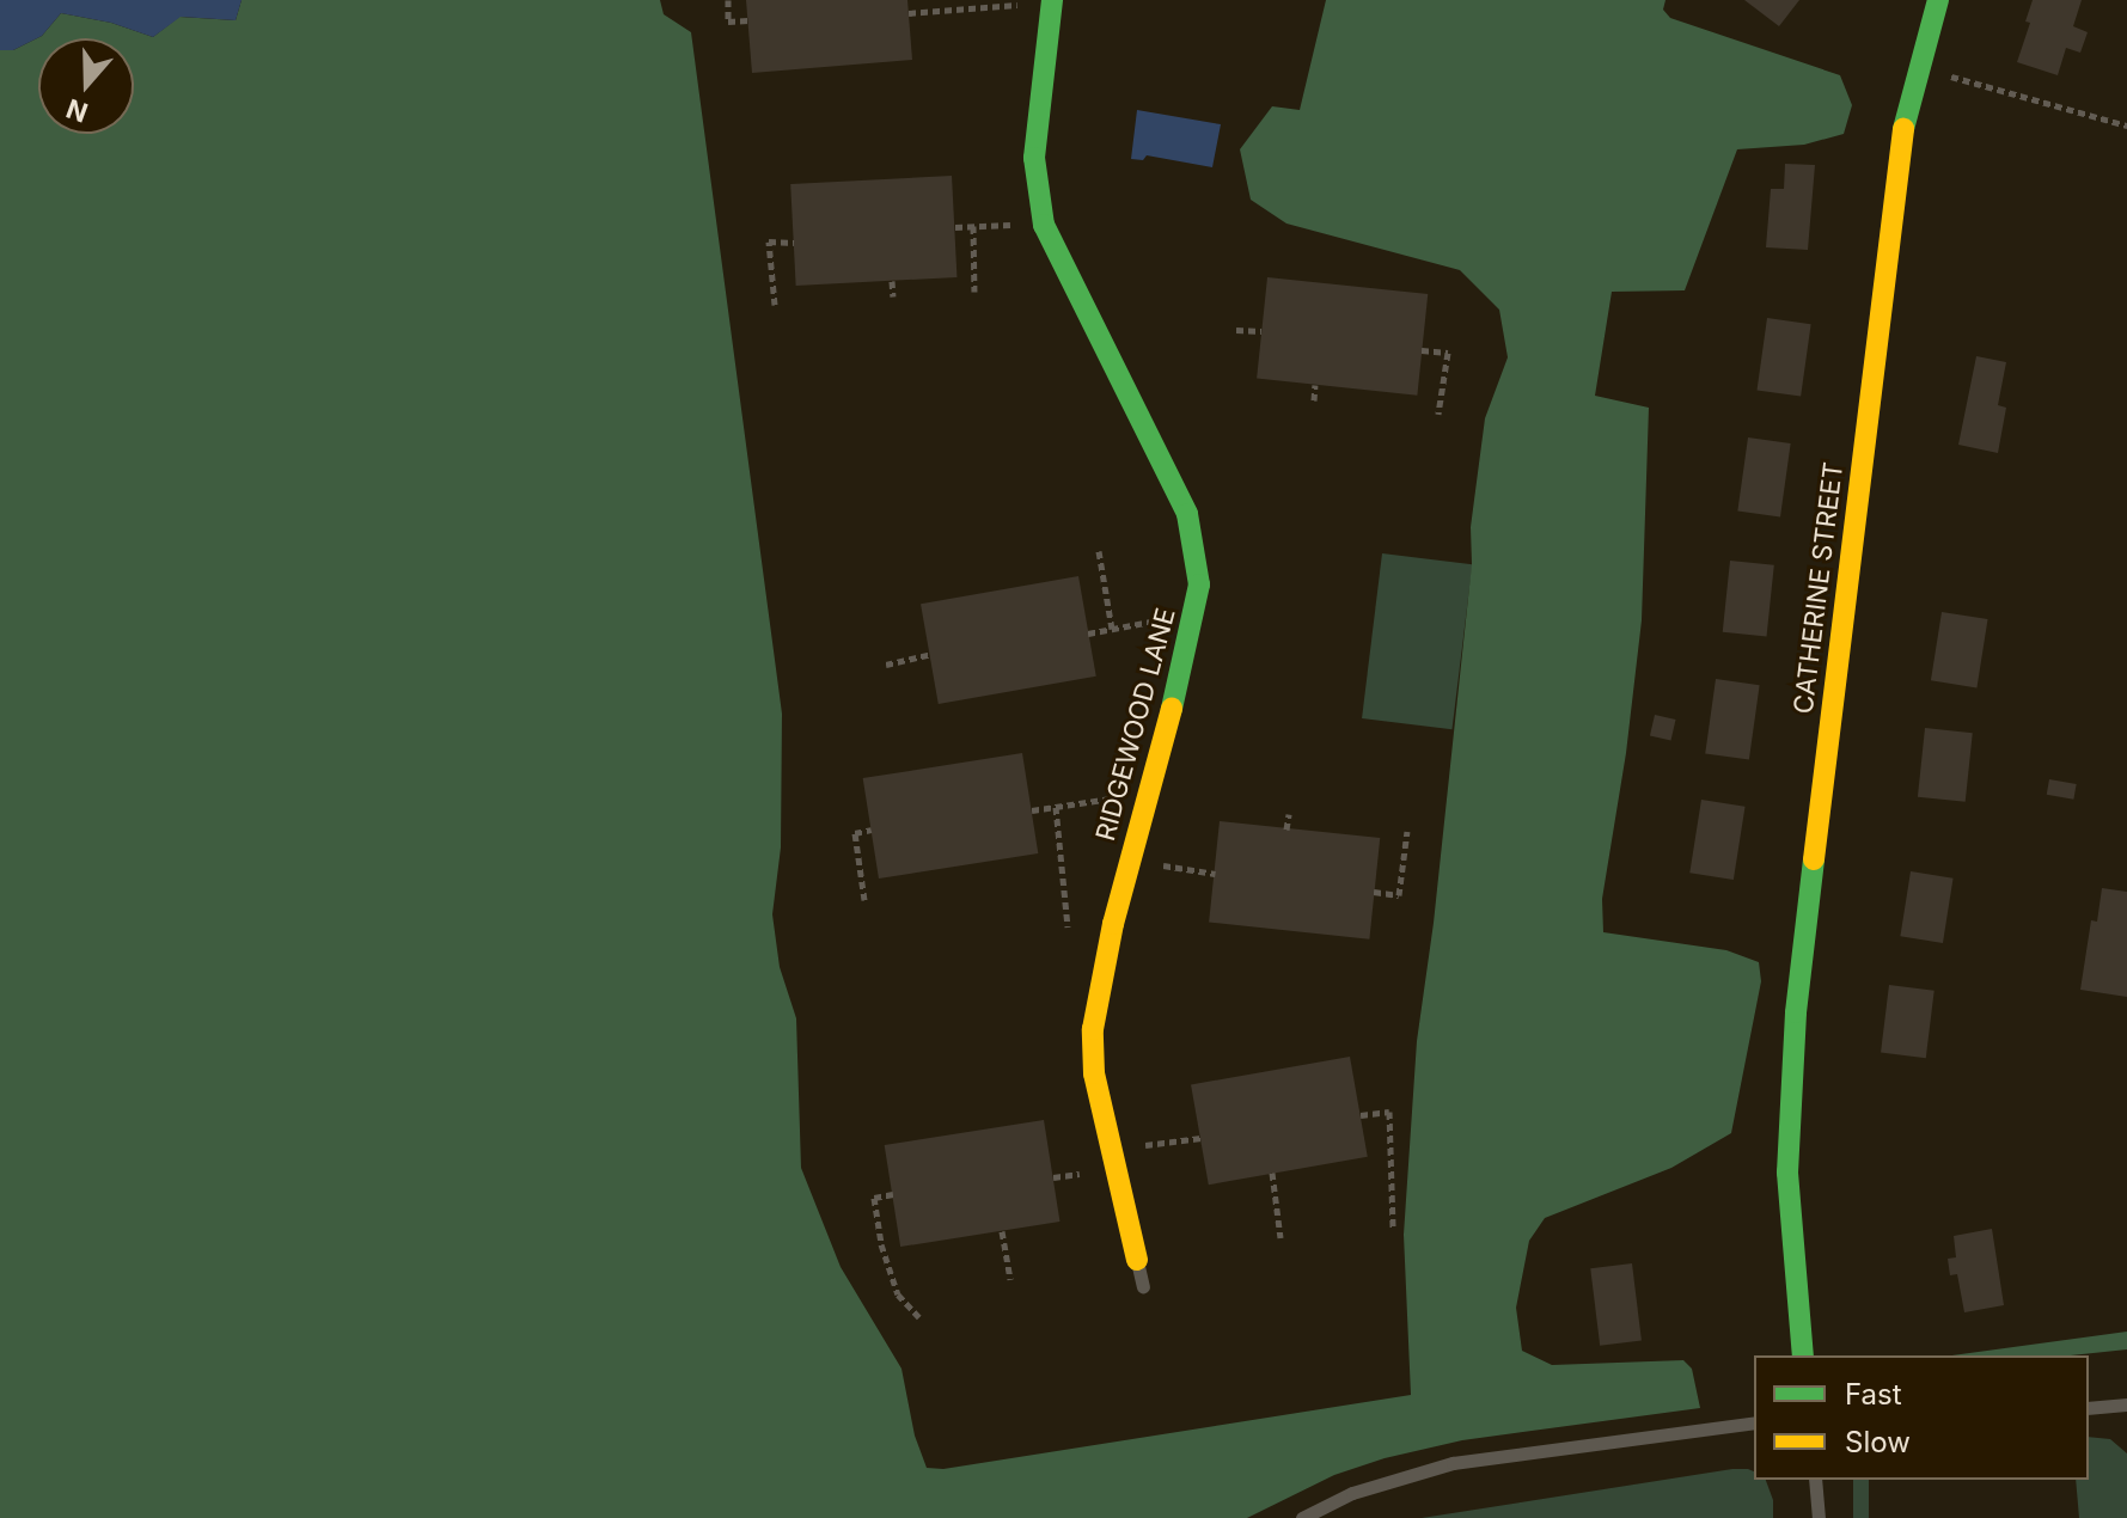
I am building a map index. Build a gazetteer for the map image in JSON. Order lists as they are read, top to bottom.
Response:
{
  "streets": {
    "street": ["CATHERINE STREET", "RIDGEWOOD LANE"]
  },
  "legend": ["Fast", "Slow"],
  "north": "bottom"
}
